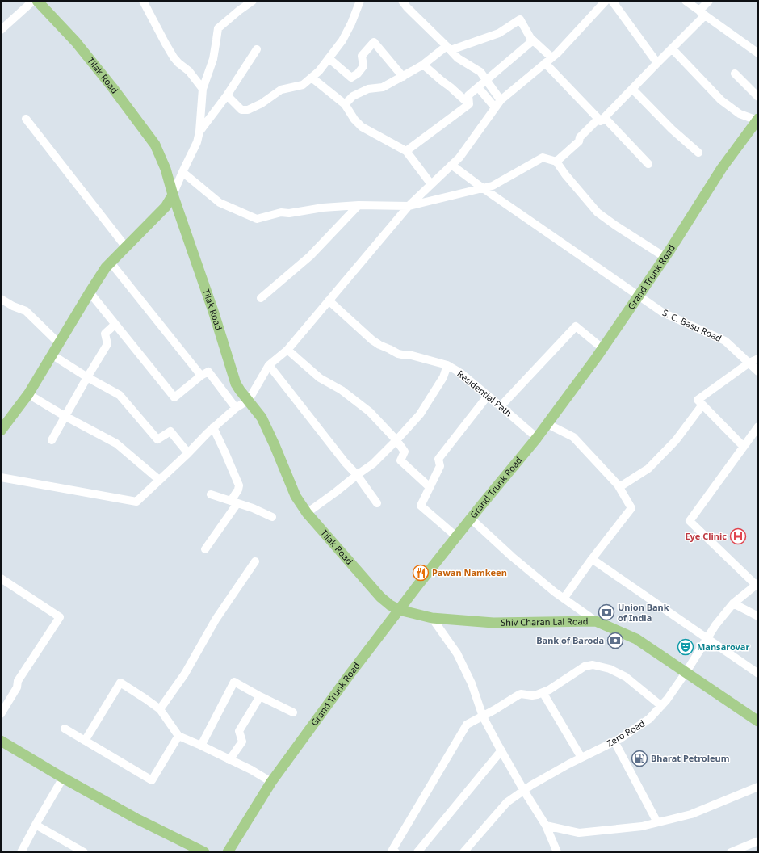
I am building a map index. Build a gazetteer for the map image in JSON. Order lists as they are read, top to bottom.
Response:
{
  "streets": {
    "main road": ["Tilak Road", "Grand Trunk Road", "Shiv Charan Lal Road"],
    "street": ["S. C. Basu Road", "Residential Path", "Zero Road"]
  },
  "crossings": [
    ["Tilak Road", "Grand Trunk Road"],
    ["Tilak Road", "Shiv Charan Lal Road"],
    ["Grand Trunk Road", "S. C. Basu Road"],
    ["Grand Trunk Road", "Residential Path"],
    ["Grand Trunk Road", "Shiv Charan Lal Road"],
    ["Shiv Charan Lal Road", "Zero Road"]
  ],
  "places": {
    "hospital": ["Eye Clinic"],
    "restaurant": ["Pawan Namkeen"],
    "bank": ["Union Bank of India", "Bank of Baroda"],
    "theatre": ["Mansarovar"],
    "fuel station": ["Bharat Petroleum"]
  }
}
